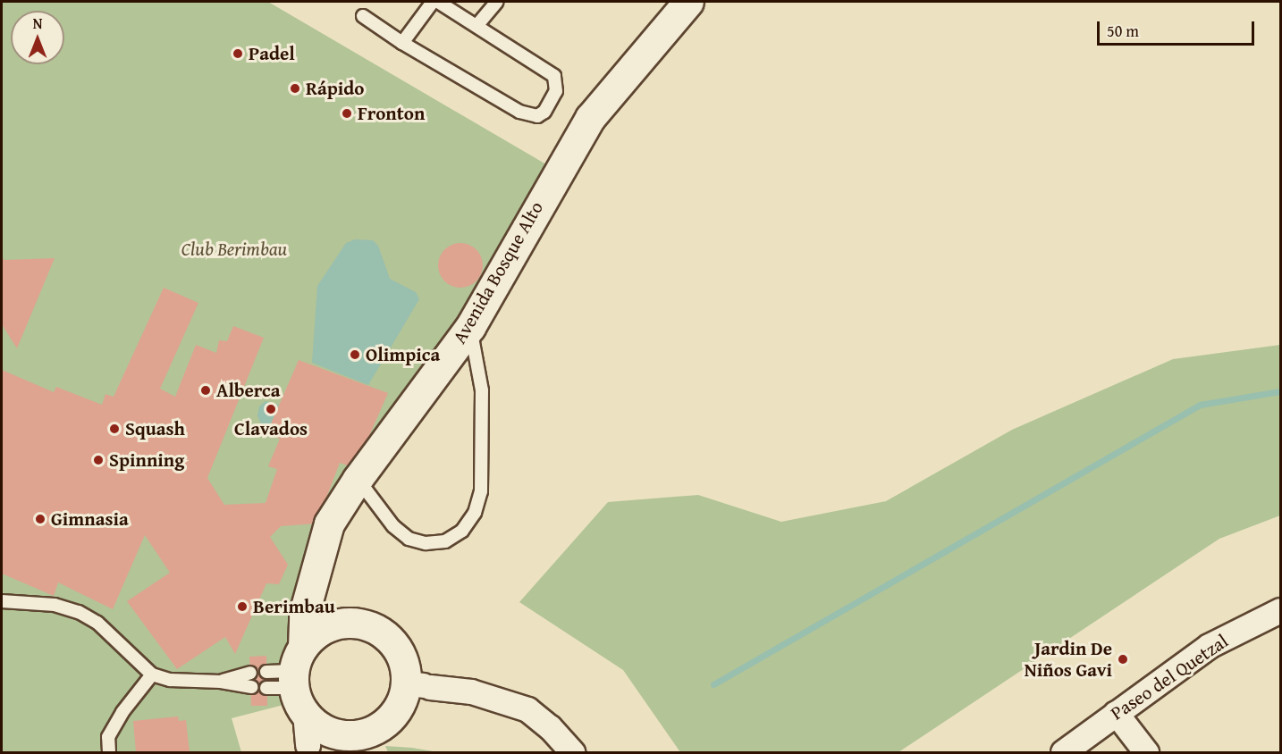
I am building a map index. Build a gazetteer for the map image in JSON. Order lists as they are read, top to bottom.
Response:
{
  "streets": {
    "street": ["Avenida Bosque Alto", "Paseo del Quetzal"]
  },
  "parks": ["Club Berimbau"],
  "places": [
    "Padel",
    "Rápido",
    "Fronton",
    "Olimpica",
    "Alberca",
    "Clavados",
    "Squash",
    "Spinning",
    "Gimnasia",
    "Berimbau",
    "Jardin De Niños Gavi"
  ],
  "scale_bar": "50 m",
  "north": "top"
}
